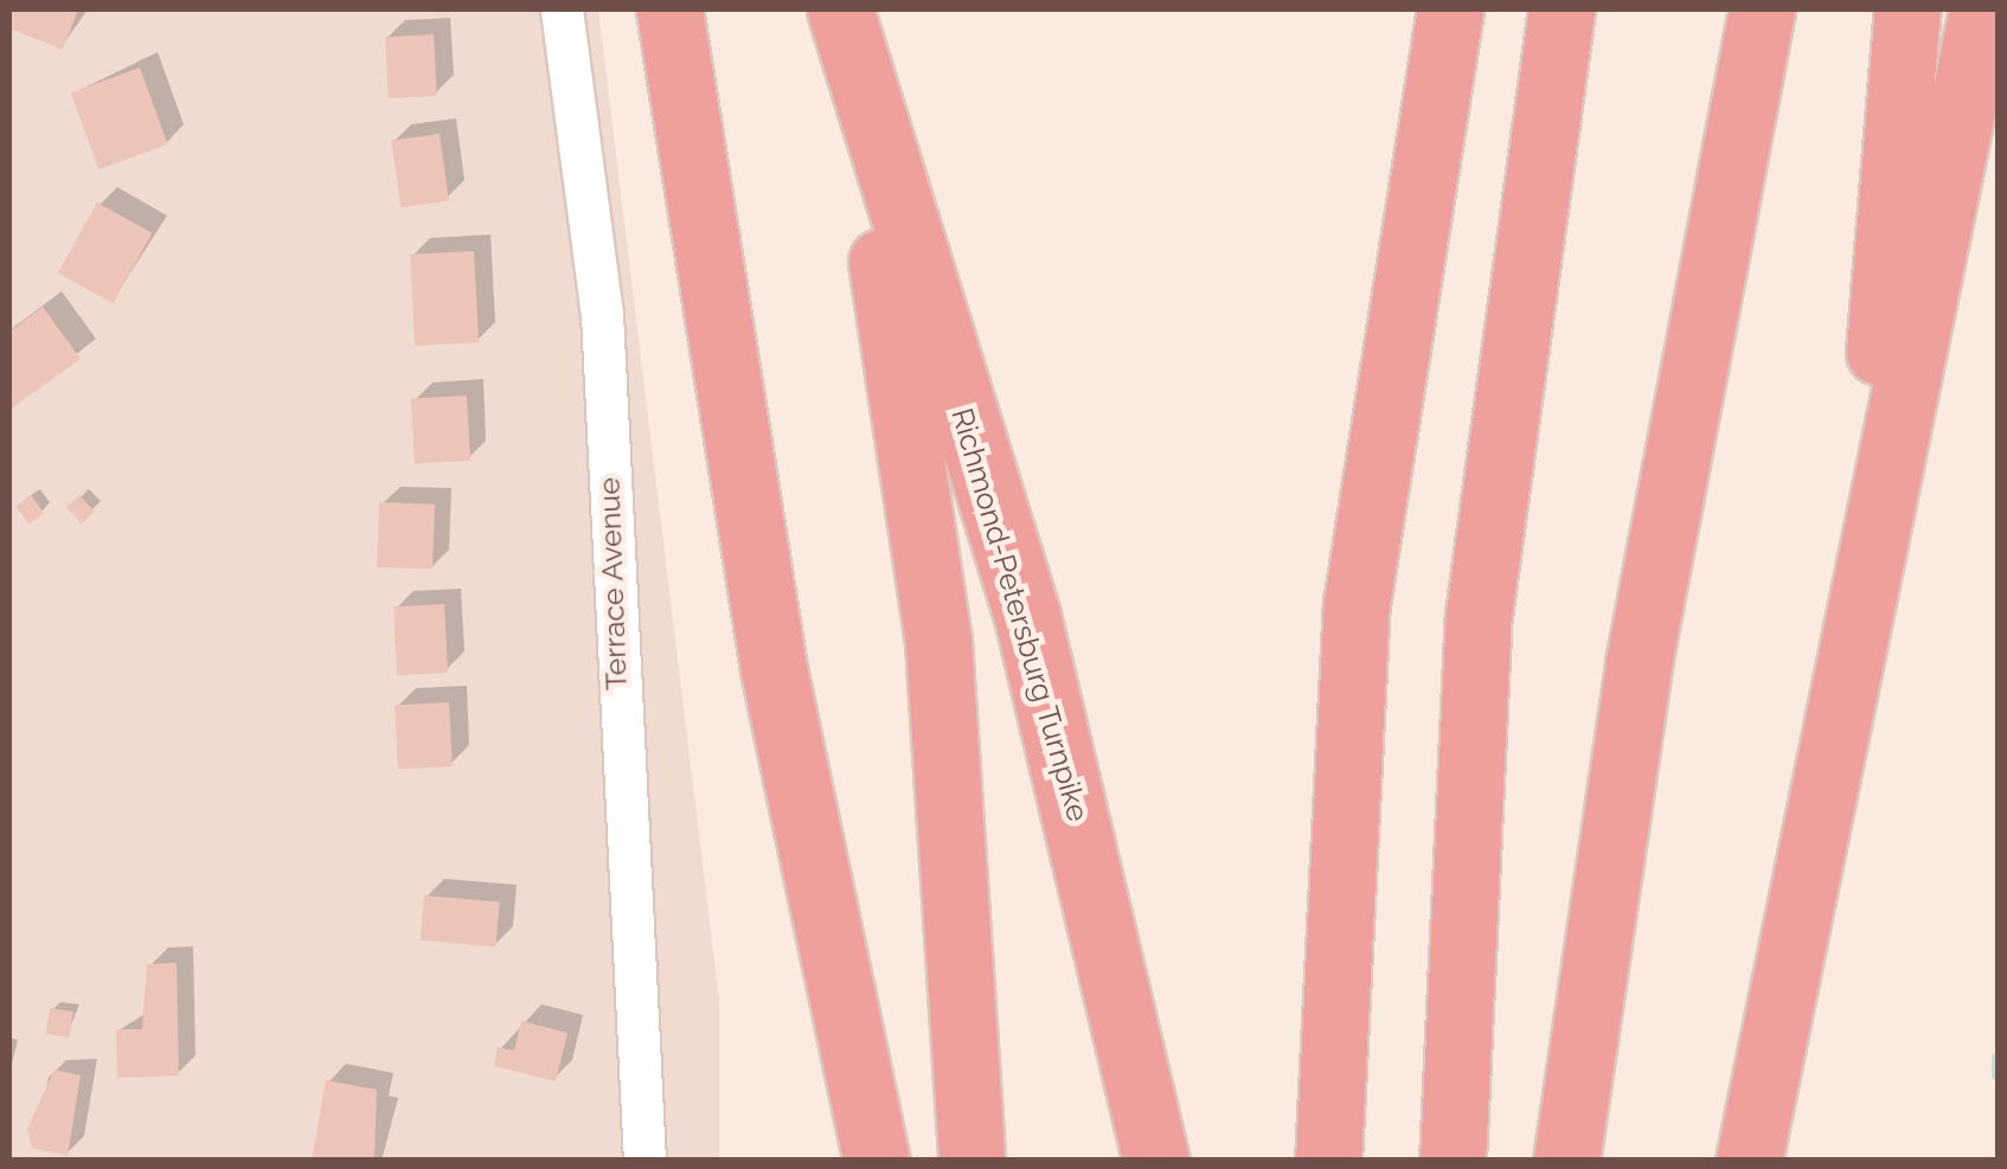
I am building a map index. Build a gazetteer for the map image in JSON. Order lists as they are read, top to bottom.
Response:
{
  "streets": {
    "highway": ["Richmond-Petersburg Turnpike"],
    "street": ["Terrace Avenue"]
  }
}
